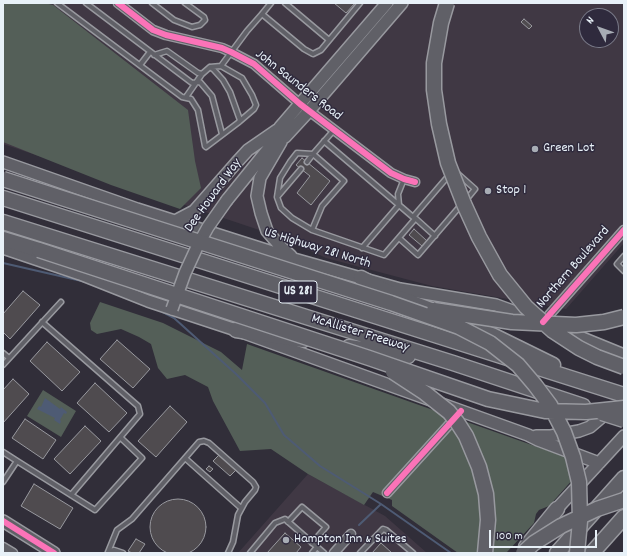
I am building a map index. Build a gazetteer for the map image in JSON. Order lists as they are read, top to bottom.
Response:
{
  "streets": {
    "highway": ["US 281", "McAllister Freeway"],
    "main road": ["Dee Howard Way", "US Highway 281 North"],
    "street": ["John Saunders Road", "Northern Boulevard"]
  },
  "crossings": [
    ["John Saunders Road", "Dee Howard Way"],
    ["US Highway 281 North", "Northern Boulevard"]
  ],
  "places": ["Green Lot", "Stop 1", "Hampton Inn & Suites"],
  "scale_bar": "100 m",
  "north": "top left"
}
